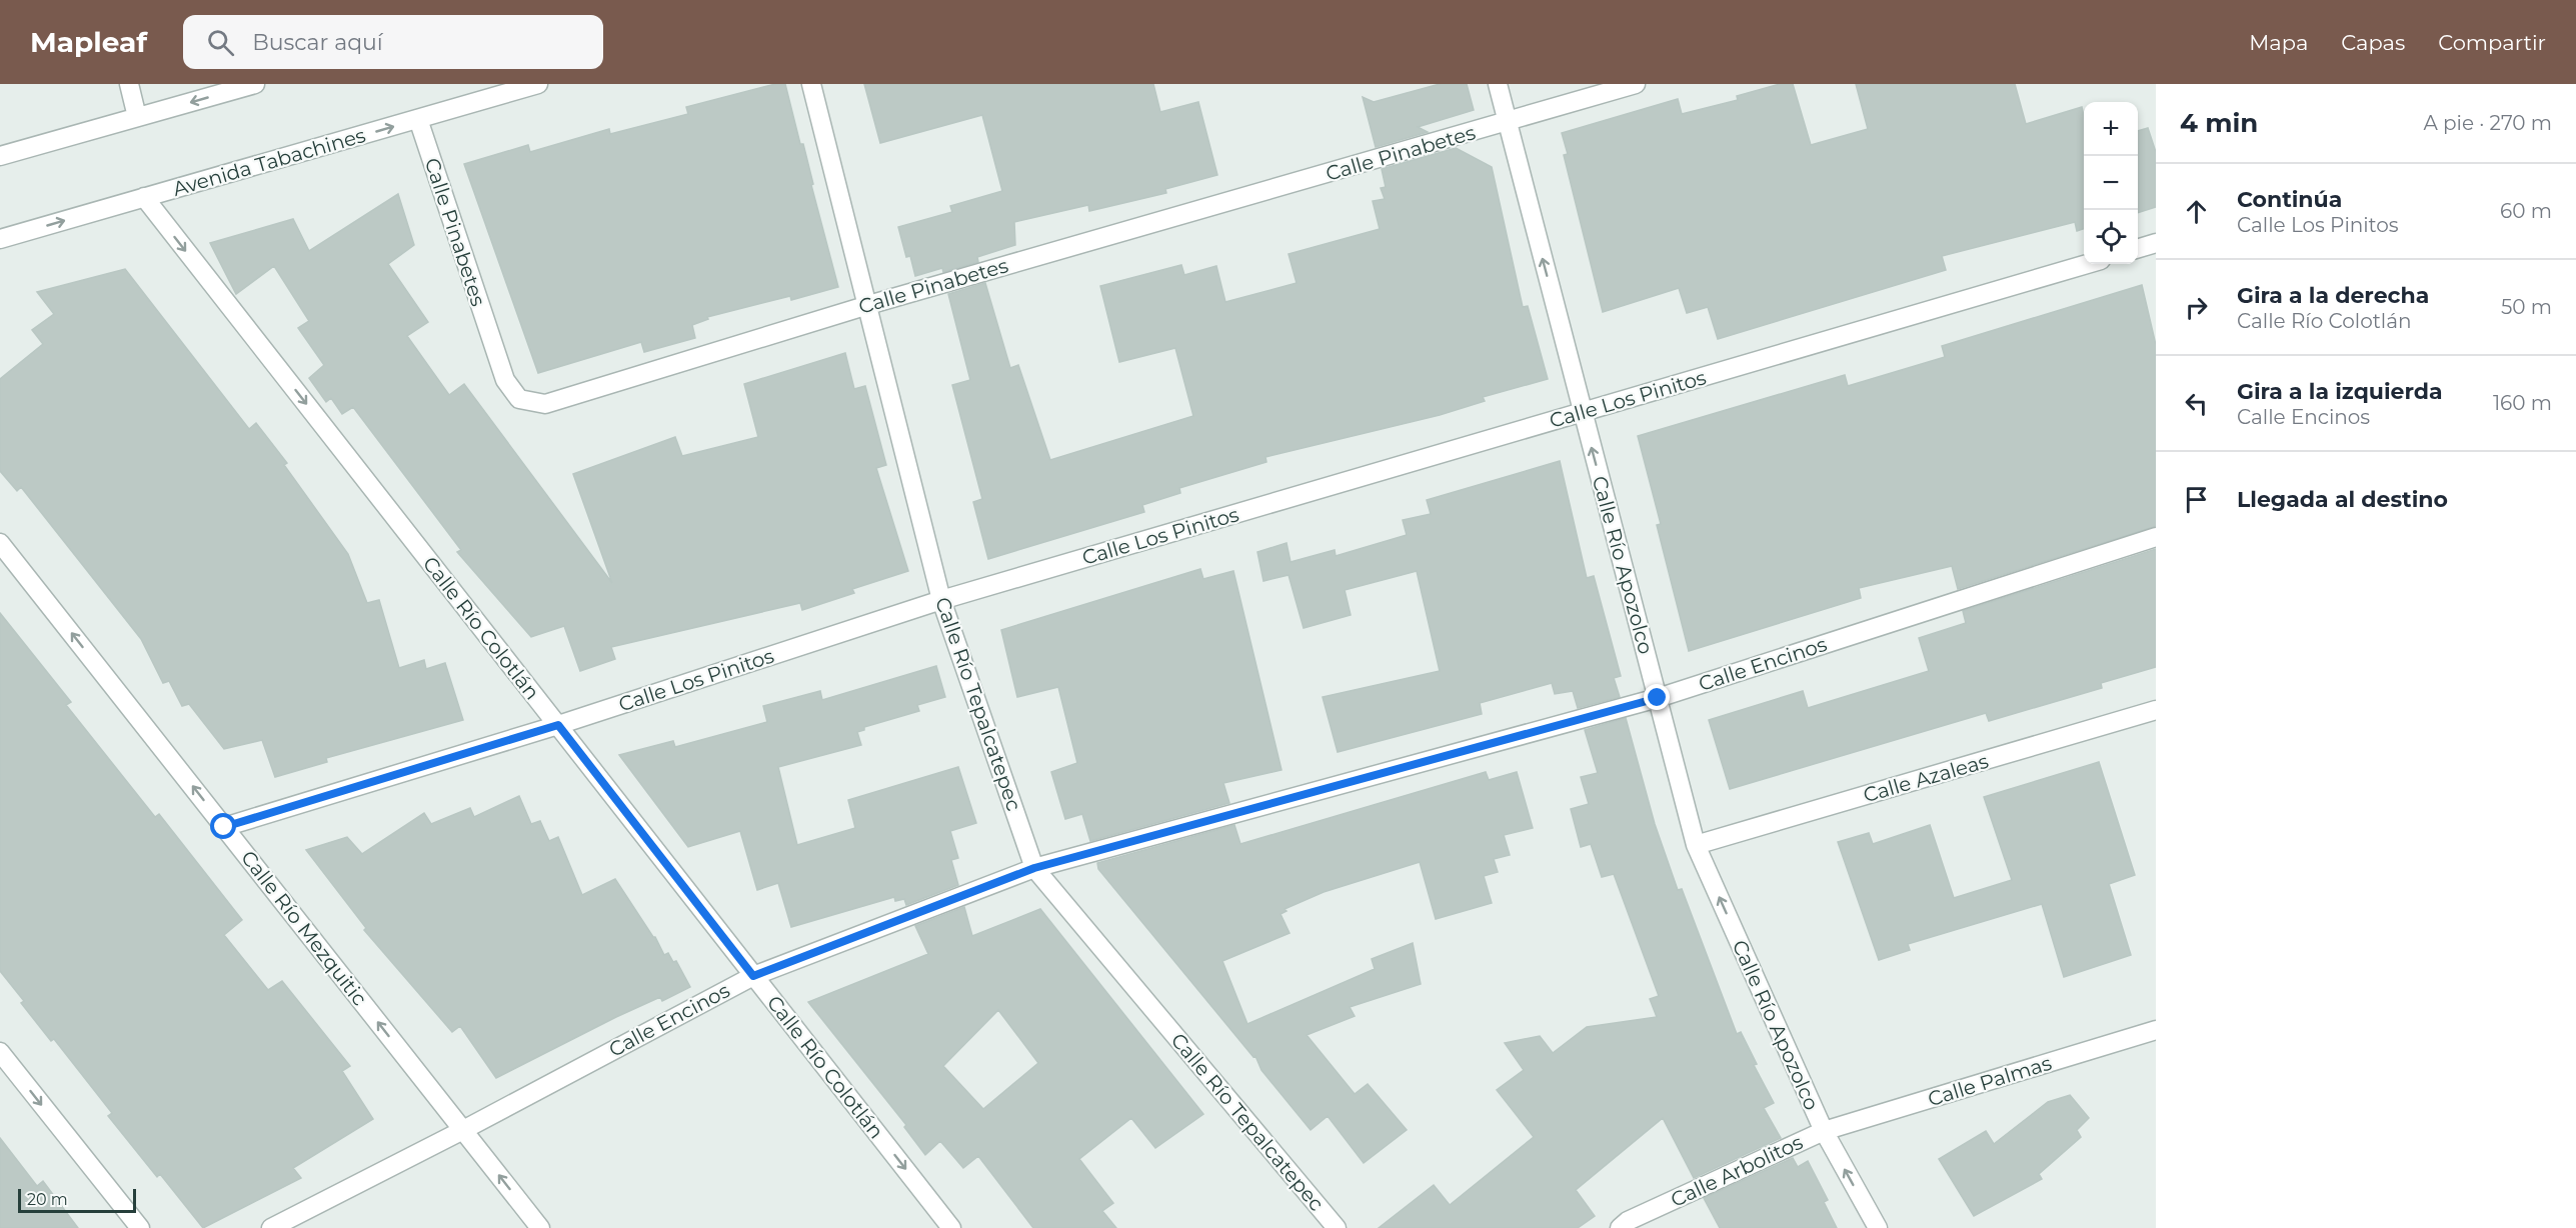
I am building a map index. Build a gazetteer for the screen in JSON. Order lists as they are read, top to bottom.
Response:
{
  "streets": {
    "street": [
      "Calle Pinabetes",
      "Avenida Tabachines",
      "Calle Los Pinitos",
      "Calle Río Apozolco",
      "Calle Río Colotlán",
      "Calle Encinos",
      "Calle Río Tepalcatepec",
      "Calle Azaleas",
      "Calle Río Mezquitic",
      "Calle Palmas",
      "Calle Arbolitos"
    ]
  },
  "crossings": [
    ["Calle Pinabetes", "Avenida Tabachines"],
    ["Calle Pinabetes", "Calle Río Apozolco"],
    ["Calle Pinabetes", "Calle Río Tepalcatepec"],
    ["Avenida Tabachines", "Calle Río Colotlán"],
    ["Calle Los Pinitos", "Calle Río Apozolco"],
    ["Calle Los Pinitos", "Calle Río Colotlán"],
    ["Calle Los Pinitos", "Calle Río Tepalcatepec"],
    ["Calle Los Pinitos", "Calle Río Mezquitic"],
    ["Calle Río Apozolco", "Calle Encinos"],
    ["Calle Río Apozolco", "Calle Azaleas"],
    ["Calle Río Apozolco", "Calle Palmas"],
    ["Calle Río Apozolco", "Calle Arbolitos"],
    ["Calle Río Colotlán", "Calle Encinos"],
    ["Calle Encinos", "Calle Río Tepalcatepec"],
    ["Calle Encinos", "Calle Río Mezquitic"],
    ["Calle Palmas", "Calle Arbolitos"]
  ],
  "one_way": ["Calle Río Apozolco", "Calle Río Colotlán", "Calle Río Mezquitic"],
  "scale_bar": "20 m",
  "page": {
    "header": "Mapleaf",
    "search": "Buscar aquí",
    "nav": ["Mapa", "Capas", "Compartir"],
    "heading": ["4 min", "A pie · 270 m"],
    "map_buttons": ["+", "−"],
    "list": [
      ["Continúa", "Calle Los Pinitos", "60 m"],
      ["Gira a la derecha", "Calle Río Colotlán", "50 m"],
      ["Gira a la izquierda", "Calle Encinos", "160 m"],
      "Llegada al destino"
    ],
    "scale": "20 m"
  }
}
